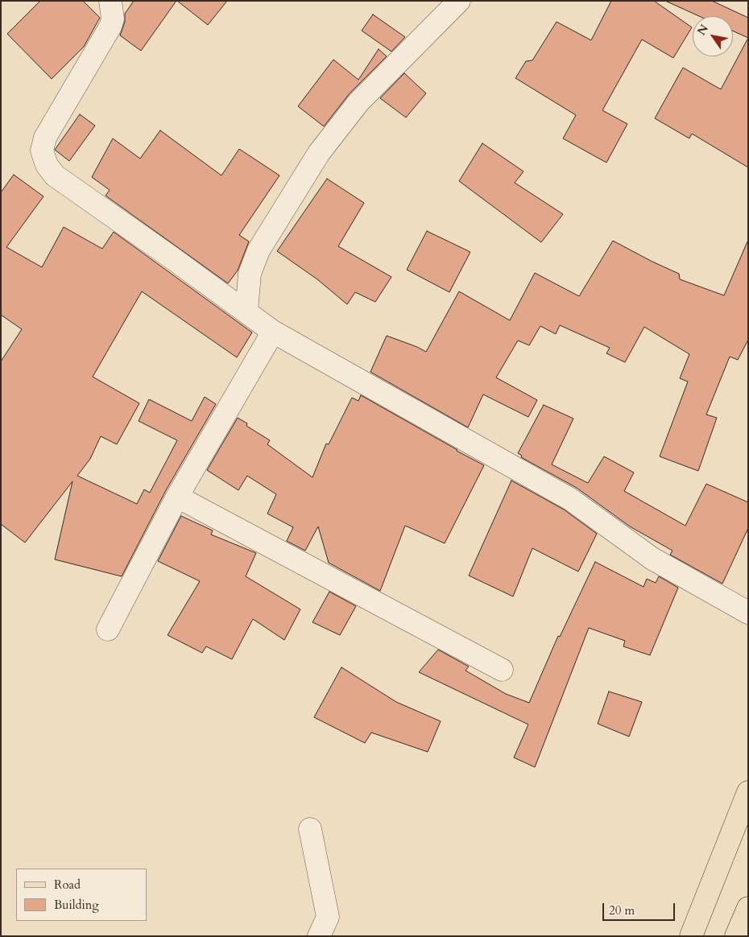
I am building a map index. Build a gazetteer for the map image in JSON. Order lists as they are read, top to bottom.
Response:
{
  "legend": ["Road", "Building"],
  "scale_bar": "20 m",
  "north": "top left"
}
